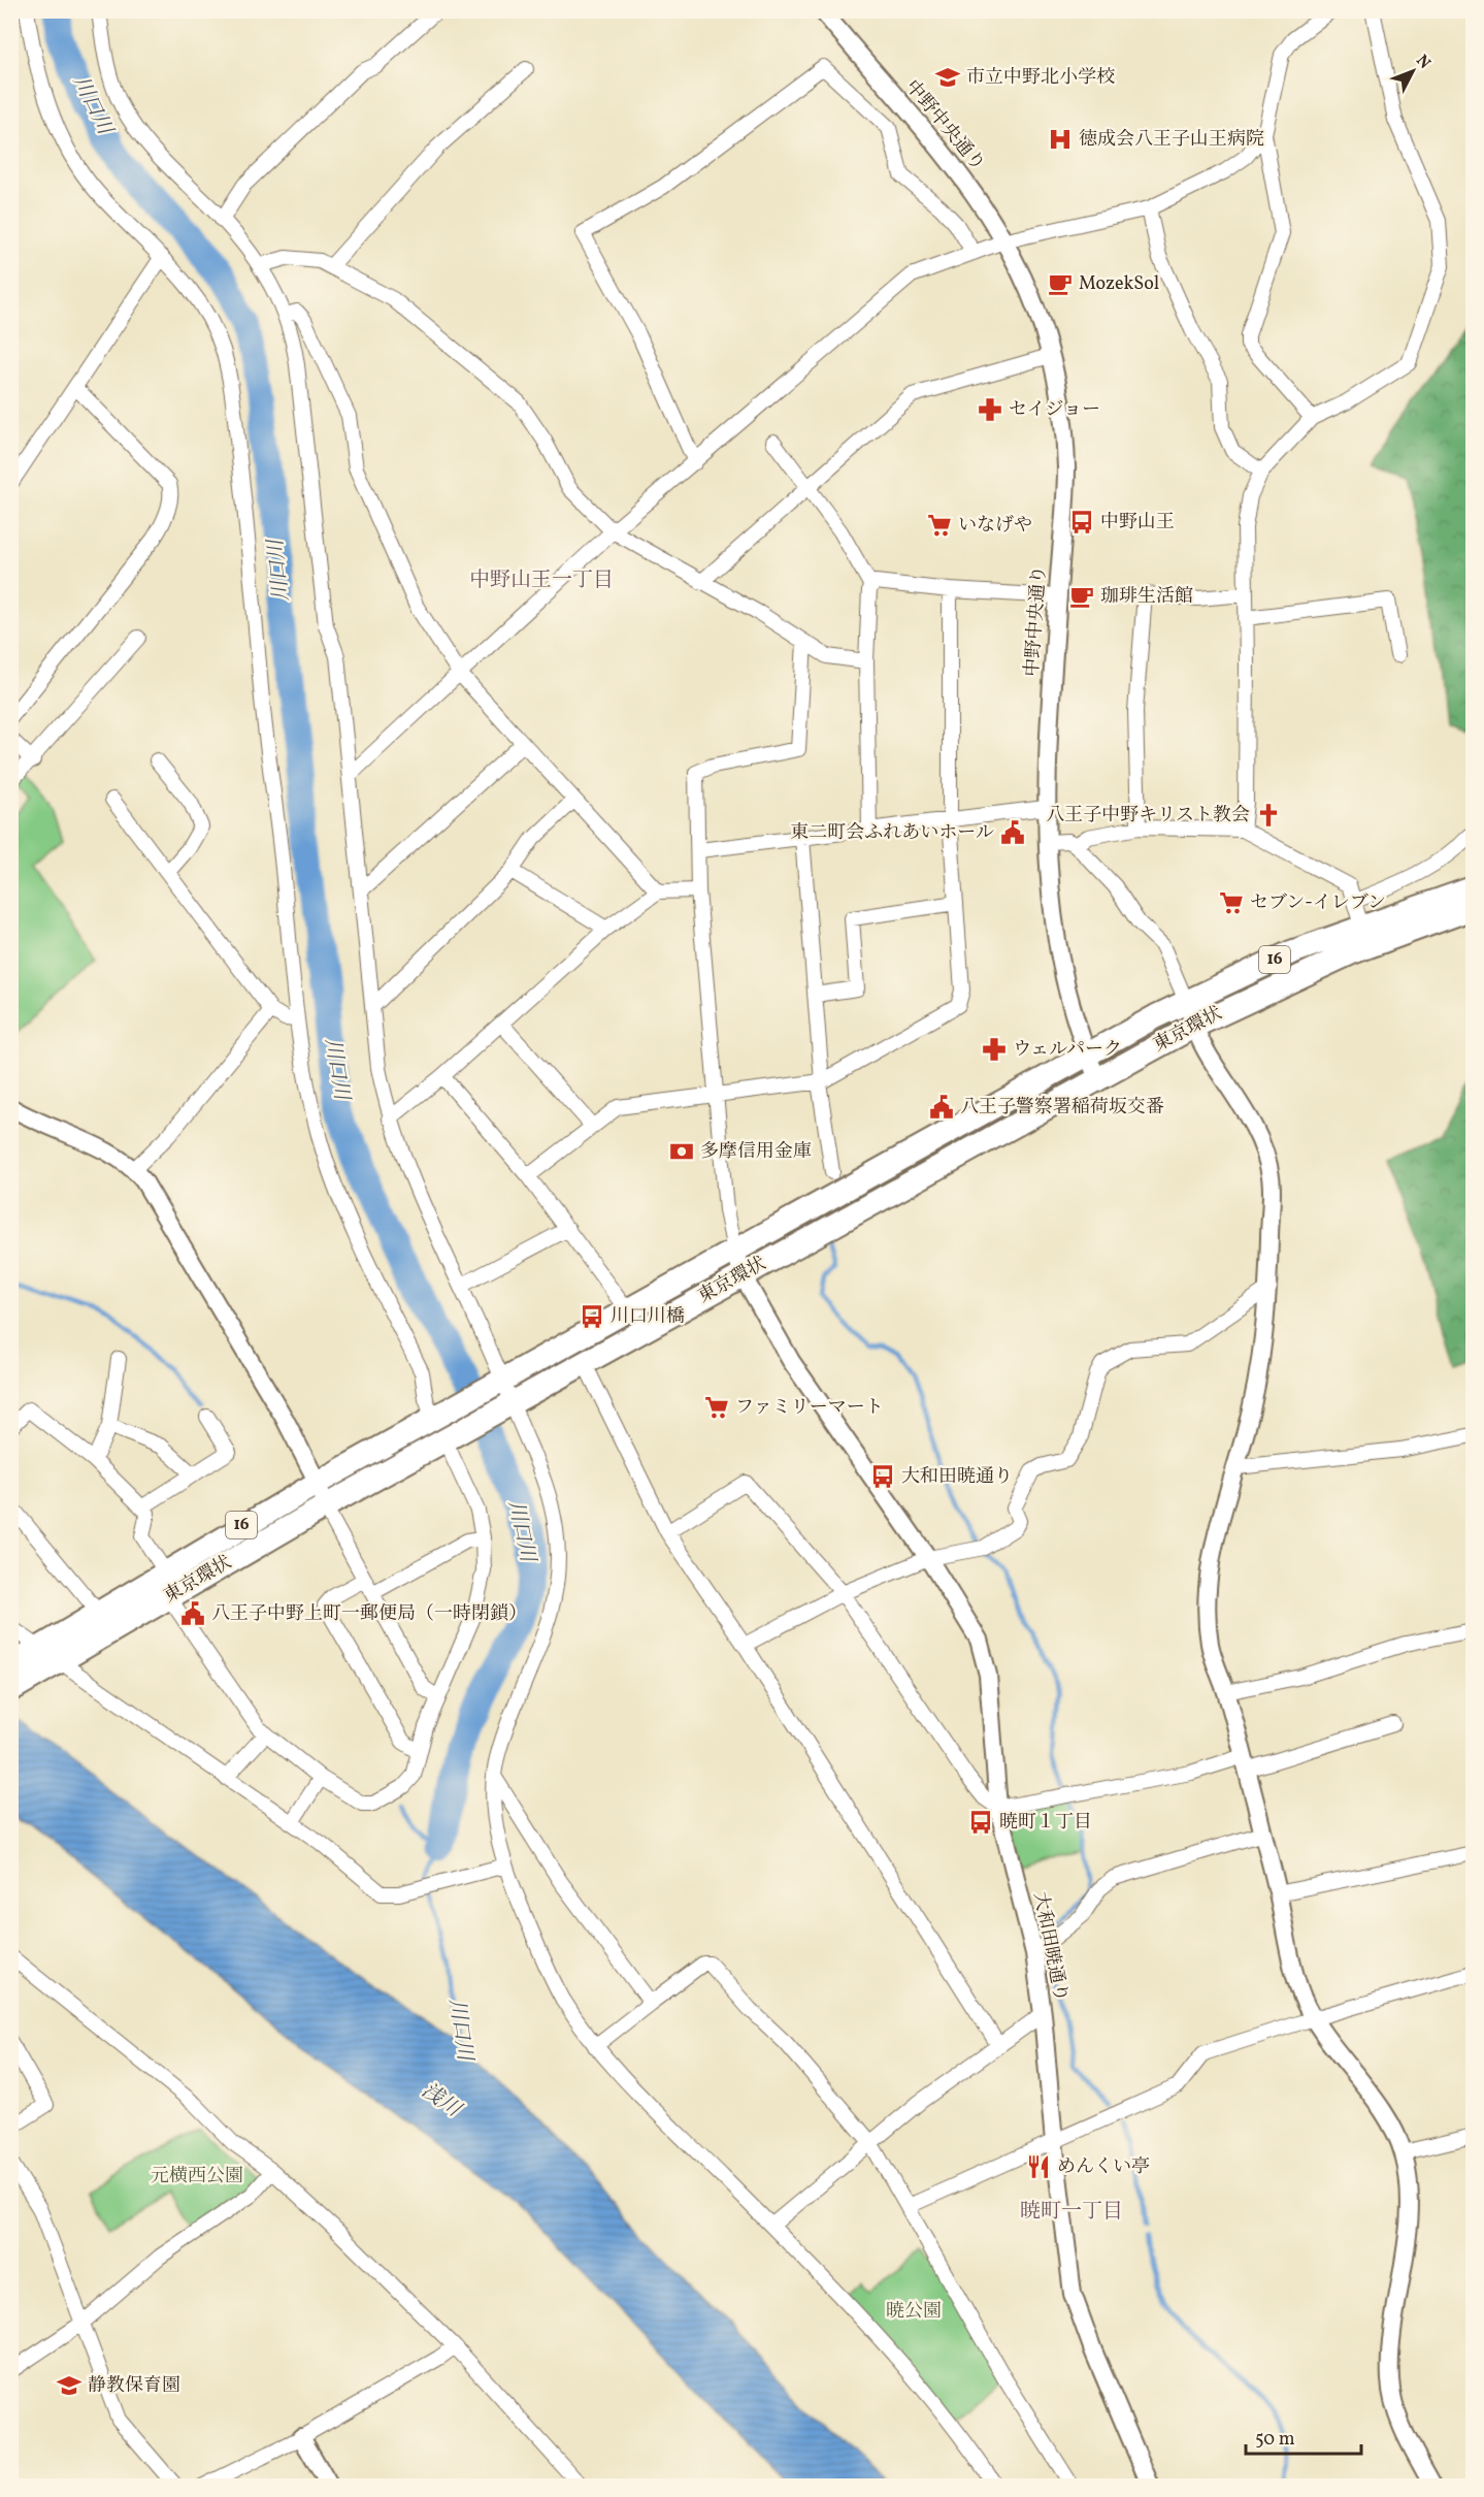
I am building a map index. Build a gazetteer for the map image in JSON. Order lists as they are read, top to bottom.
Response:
{
  "streets": {
    "highway": ["16", "東京環状"],
    "street": ["中野中央通り", "大和田暁通り"]
  },
  "crossings": [
    ["中野中央通り", "東京環状"],
    ["東京環状", "大和田暁通り"]
  ],
  "districts": ["中野山王一丁目", "暁町一丁目"],
  "water": ["川口川", "浅川"],
  "parks": ["元横西公園", "暁公園"],
  "places": {
    "school or university": ["市立中野北小学校", "静教保育園"],
    "hospital": ["徳成会八王子山王病院"],
    "cafe": ["MozekSol", "珈琲生活館"],
    "pharmacy": ["セイジョー", "ウェルパーク"],
    "bus stop": [
      "中野山王",
      "川口川橋",
      "大和田暁通り",
      "暁町１丁目"
    ],
    "supermarket": ["いなげや", "セブン-イレブン", "ファミリーマート"],
    "church": ["八王子中野キリスト教会"],
    "public building": ["東二町会ふれあいホール", "八王子警察署稲荷坂交番", "八王子中野上町一郵便局（一時閉鎖）"],
    "bank": ["多摩信用金庫"],
    "restaurant": ["めんくい亭"]
  },
  "scale_bar": "50 m",
  "north": "top right"
}
